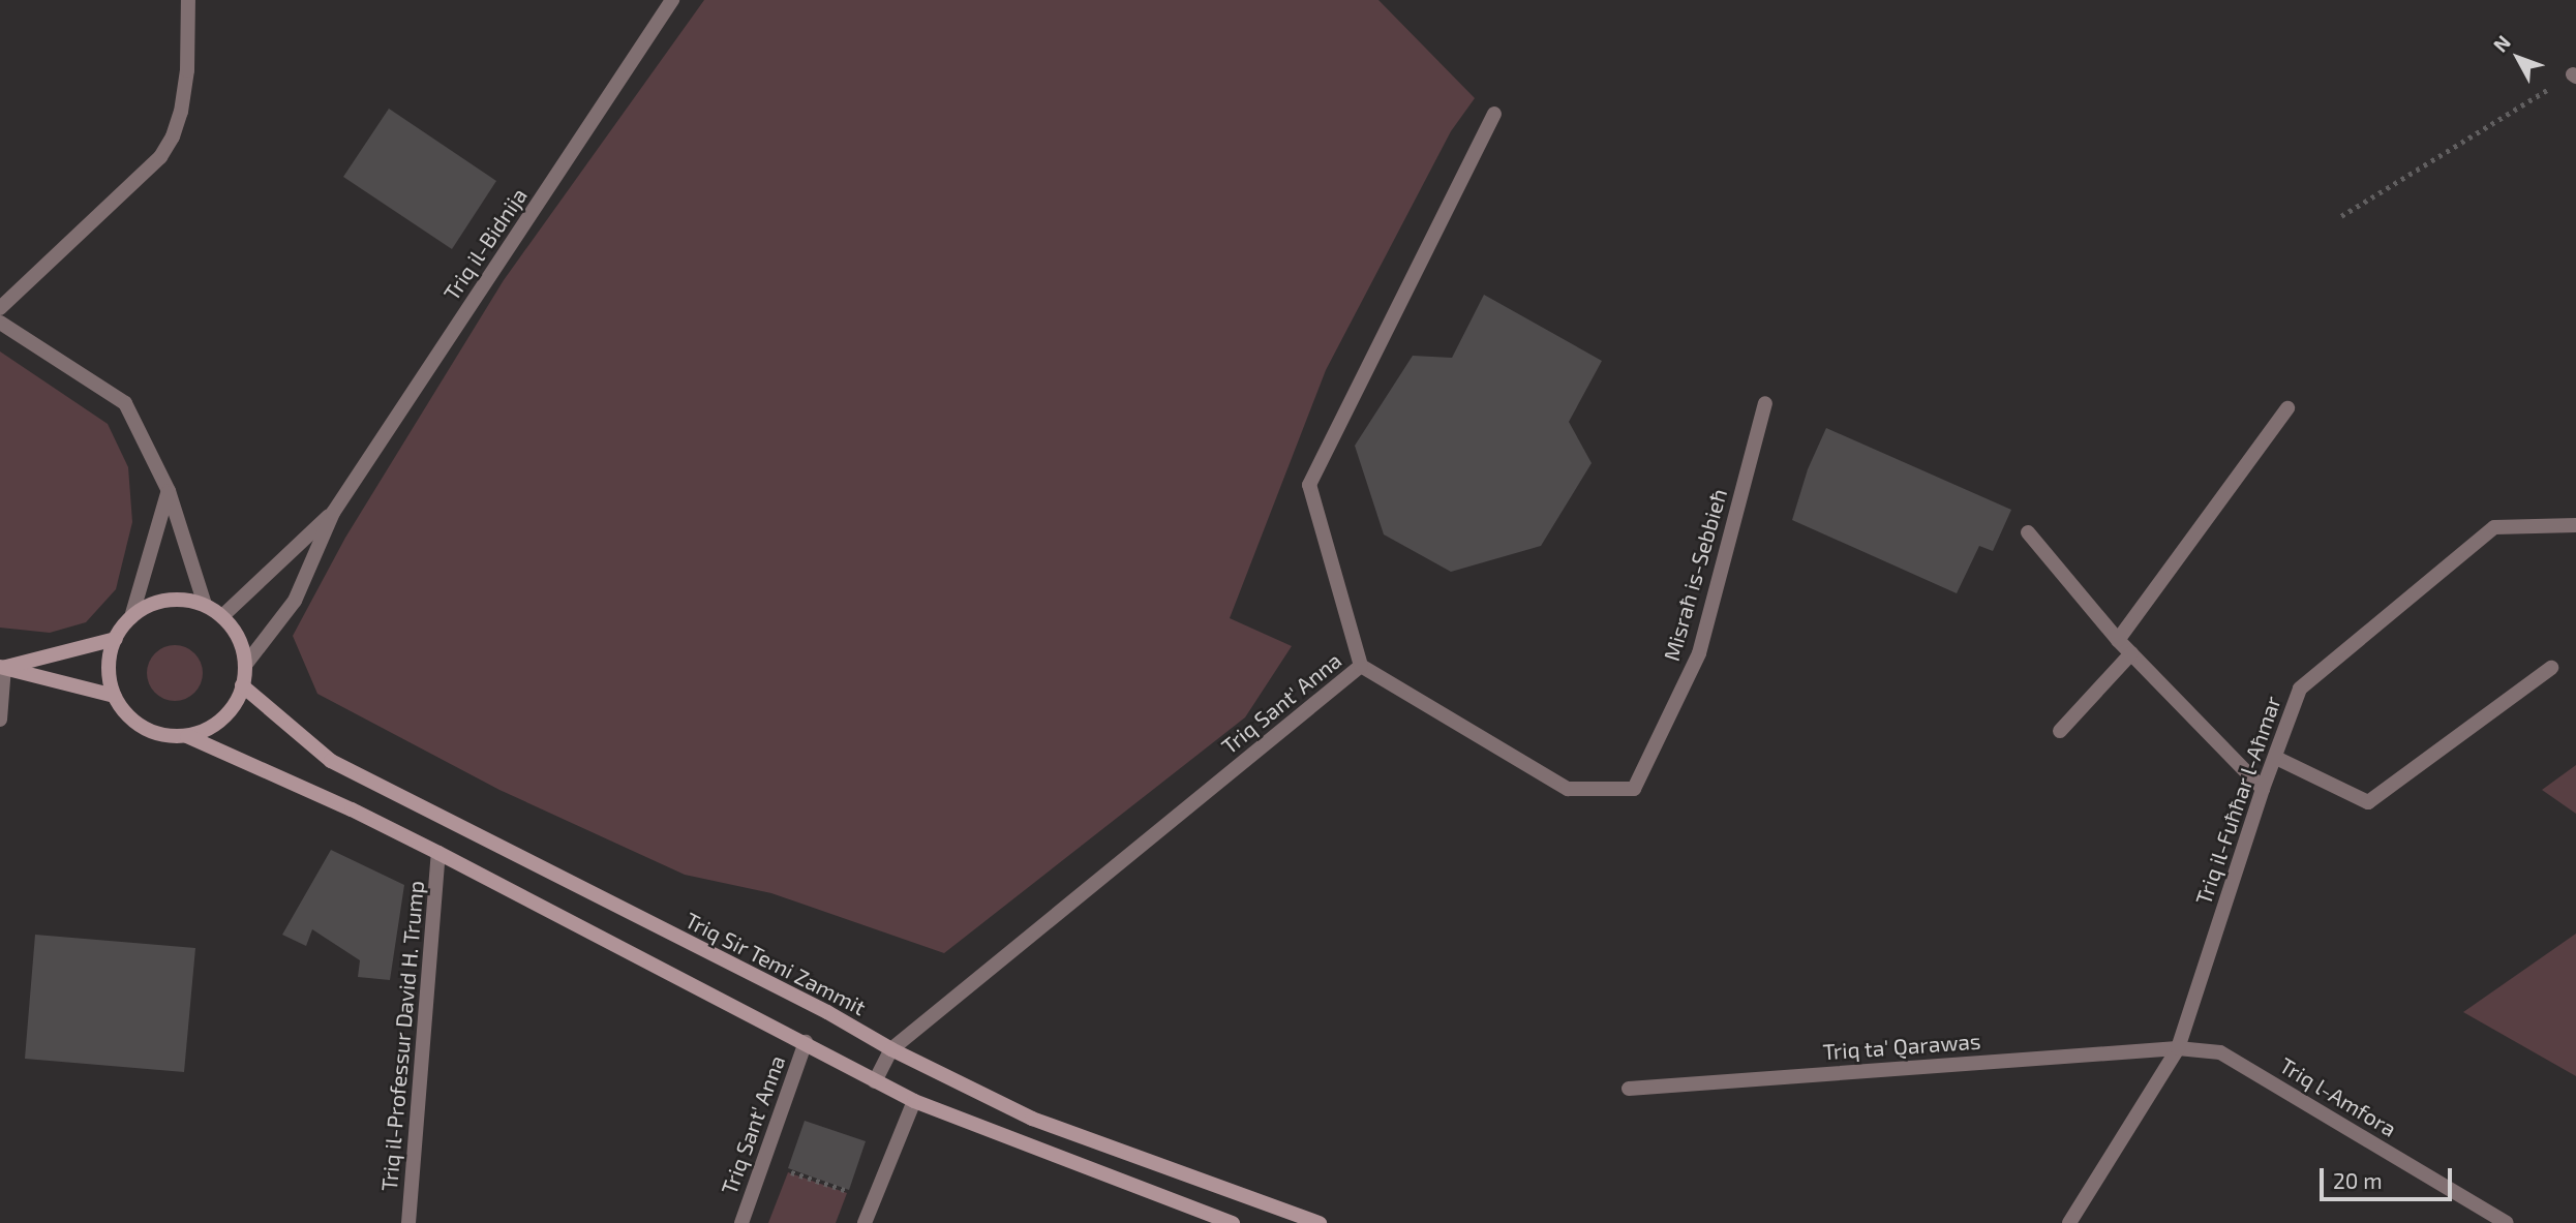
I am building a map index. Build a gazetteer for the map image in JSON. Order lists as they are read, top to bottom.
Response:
{
  "streets": {
    "main road": ["Triq Sir Temi Zammit"],
    "street": [
      "Triq il-Bidnija",
      "Misraħ is-Sebbieħ",
      "Triq Sant' Anna",
      "Triq il-Fuħħar l-Aħmar",
      "Triq il-Professur David H. Trump",
      "Triq ta' Qarawas",
      "Triq l-Amfora"
    ]
  },
  "crossings": [
    ["Triq il-Bidnija", "Triq Sir Temi Zammit"],
    ["Misraħ is-Sebbieħ", "Triq Sant' Anna"],
    ["Triq Sant' Anna", "Triq Sir Temi Zammit"],
    ["Triq il-Fuħħar l-Aħmar", "Triq ta' Qarawas"],
    ["Triq il-Fuħħar l-Aħmar", "Triq l-Amfora"],
    ["Triq ta' Qarawas", "Triq l-Amfora"]
  ],
  "scale_bar": "20 m",
  "north": "top left"
}
